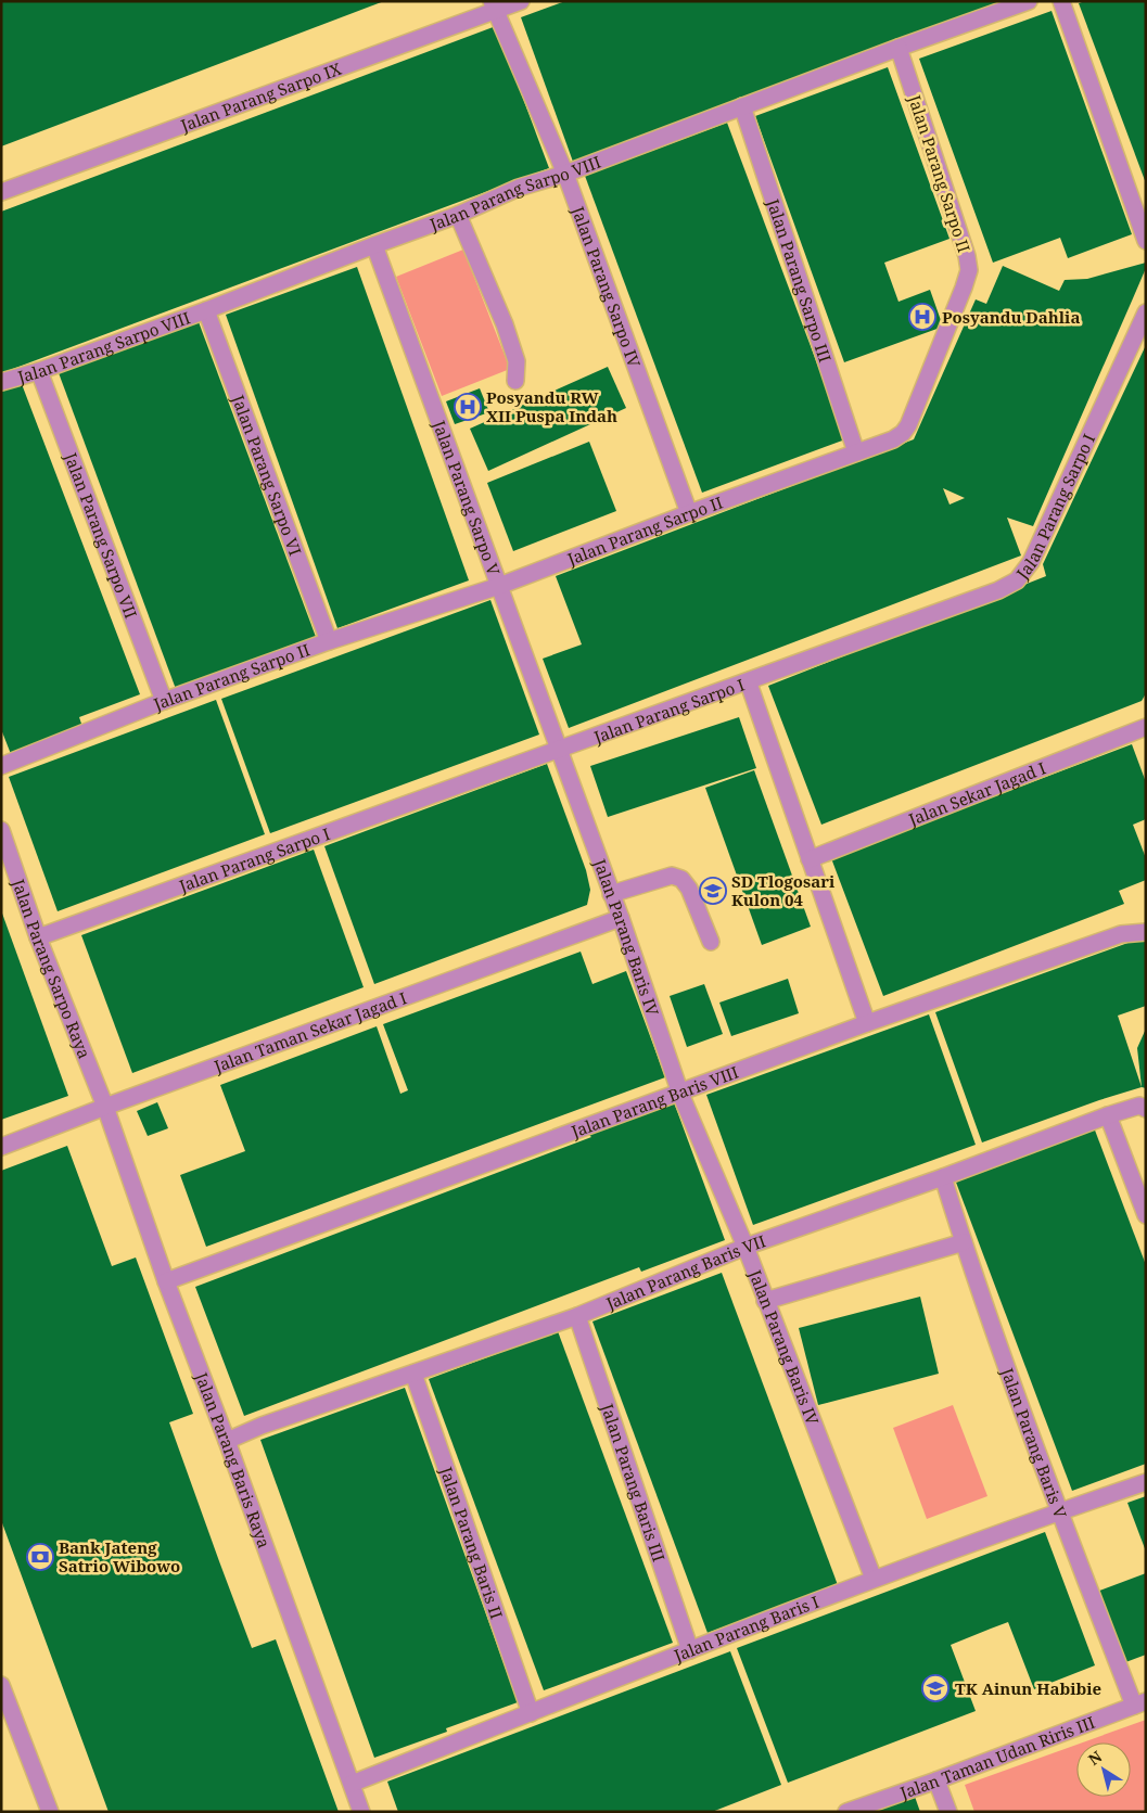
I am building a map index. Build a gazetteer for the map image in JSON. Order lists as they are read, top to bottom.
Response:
{
  "streets": {
    "street": [
      "Jalan Parang Sarpo IX",
      "Jalan Parang Sarpo II",
      "Jalan Parang Sarpo VIII",
      "Jalan Parang Sarpo III",
      "Jalan Parang Sarpo IV",
      "Jalan Parang Sarpo VI",
      "Jalan Parang Sarpo V",
      "Jalan Parang Sarpo I",
      "Jalan Parang Sarpo VII",
      "Jalan Sekar Jagad I",
      "Jalan Parang Baris IV",
      "Jalan Parang Sarpo Raya",
      "Jalan Taman Sekar Jagad I",
      "Jalan Parang Baris VIII",
      "Jalan Parang Baris VII",
      "Jalan Parang Baris V",
      "Jalan Parang Baris Raya",
      "Jalan Parang Baris III",
      "Jalan Parang Baris II",
      "Jalan Parang Baris I",
      "Jalan Taman Udan Riris III"
    ]
  },
  "crossings": [
    ["Jalan Parang Sarpo IX", "Jalan Parang Sarpo IV"],
    ["Jalan Parang Sarpo II", "Jalan Parang Sarpo VIII"],
    ["Jalan Parang Sarpo II", "Jalan Parang Sarpo III"],
    ["Jalan Parang Sarpo II", "Jalan Parang Sarpo IV"],
    ["Jalan Parang Sarpo II", "Jalan Parang Sarpo VI"],
    ["Jalan Parang Sarpo II", "Jalan Parang Sarpo V"],
    ["Jalan Parang Sarpo II", "Jalan Parang Sarpo VII"],
    ["Jalan Parang Sarpo VIII", "Jalan Parang Sarpo III"],
    ["Jalan Parang Sarpo VIII", "Jalan Parang Sarpo IV"],
    ["Jalan Parang Sarpo VIII", "Jalan Parang Sarpo VI"],
    ["Jalan Parang Sarpo VIII", "Jalan Parang Sarpo V"],
    ["Jalan Parang Sarpo VIII", "Jalan Parang Sarpo VII"],
    ["Jalan Parang Sarpo V", "Jalan Parang Sarpo I"],
    ["Jalan Parang Sarpo V", "Jalan Parang Baris IV"],
    ["Jalan Parang Sarpo I", "Jalan Parang Baris IV"],
    ["Jalan Parang Sarpo I", "Jalan Parang Sarpo Raya"],
    ["Jalan Parang Baris IV", "Jalan Taman Sekar Jagad I"],
    ["Jalan Parang Baris IV", "Jalan Parang Baris VIII"],
    ["Jalan Parang Baris IV", "Jalan Parang Baris VII"],
    ["Jalan Parang Baris IV", "Jalan Parang Baris I"],
    ["Jalan Parang Sarpo Raya", "Jalan Taman Sekar Jagad I"],
    ["Jalan Parang Sarpo Raya", "Jalan Parang Baris Raya"],
    ["Jalan Taman Sekar Jagad I", "Jalan Parang Baris Raya"],
    ["Jalan Parang Baris VIII", "Jalan Parang Baris Raya"],
    ["Jalan Parang Baris VII", "Jalan Parang Baris V"],
    ["Jalan Parang Baris VII", "Jalan Parang Baris Raya"],
    ["Jalan Parang Baris VII", "Jalan Parang Baris III"],
    ["Jalan Parang Baris VII", "Jalan Parang Baris II"],
    ["Jalan Parang Baris V", "Jalan Parang Baris I"],
    ["Jalan Parang Baris V", "Jalan Taman Udan Riris III"],
    ["Jalan Parang Baris Raya", "Jalan Parang Baris I"],
    ["Jalan Parang Baris III", "Jalan Parang Baris I"],
    ["Jalan Parang Baris II", "Jalan Parang Baris I"]
  ],
  "places": {
    "hospital": ["Posyandu Dahlia", "Posyandu RW XII Puspa Indah"],
    "school or university": ["SD Tlogosari Kulon 04", "TK Ainun Habibie"],
    "bank": ["Bank Jateng Satrio Wibowo"]
  },
  "north": "top left"
}
